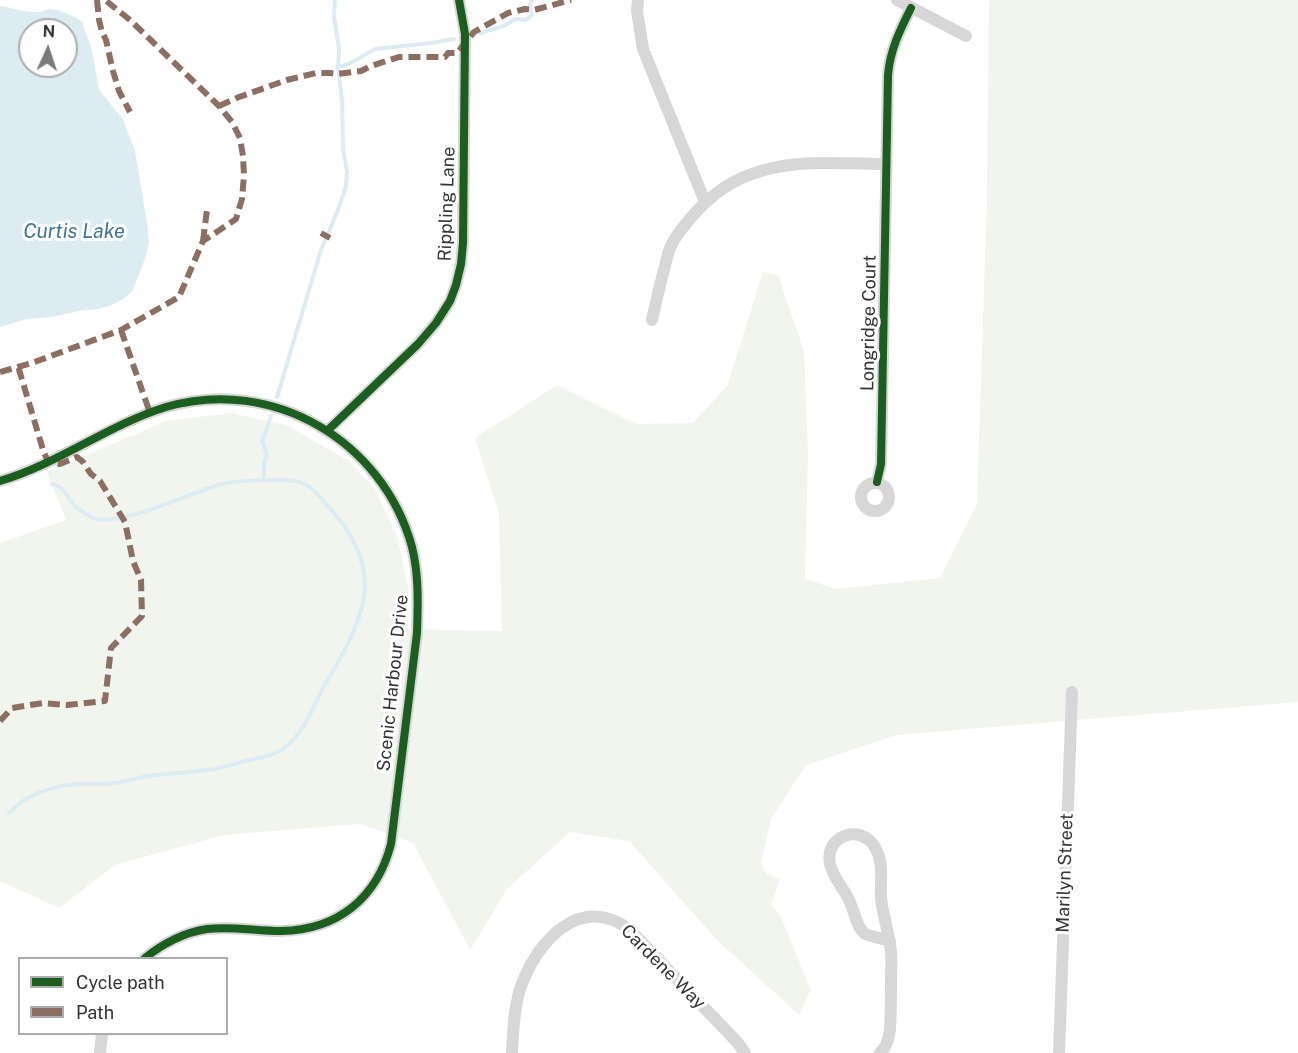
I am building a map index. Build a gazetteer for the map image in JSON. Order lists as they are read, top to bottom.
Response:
{
  "streets": {
    "street": [
      "Rippling Lane",
      "Longridge Court",
      "Scenic Harbour Drive",
      "Marilyn Street",
      "Cardene Way"
    ]
  },
  "crossings": [
    ["Rippling Lane", "Scenic Harbour Drive"]
  ],
  "water": ["Curtis Lake"],
  "legend": ["Cycle path", "Path"],
  "north": "top"
}
